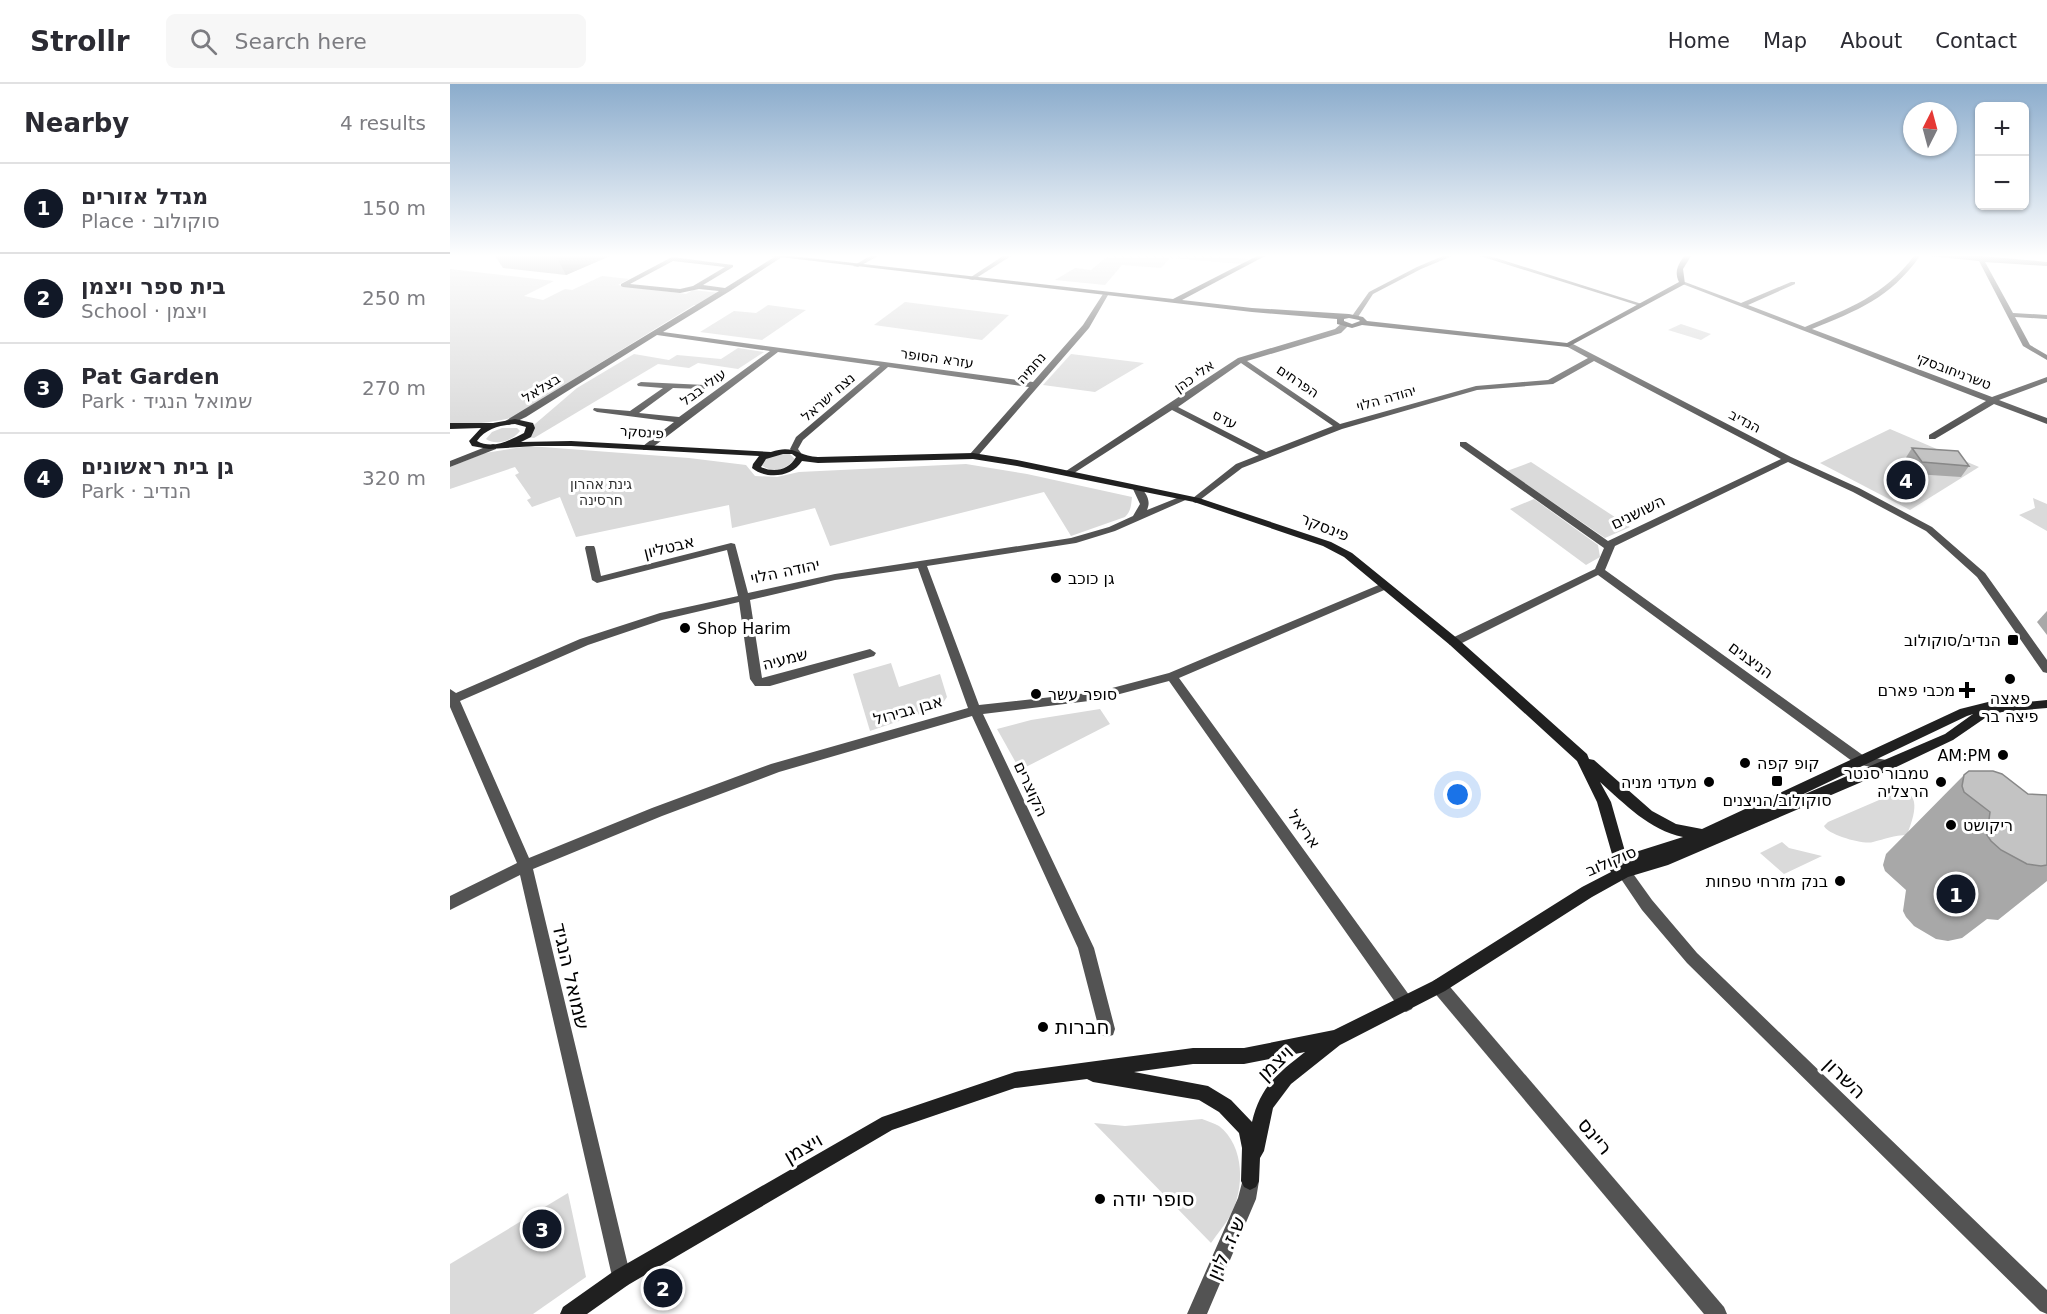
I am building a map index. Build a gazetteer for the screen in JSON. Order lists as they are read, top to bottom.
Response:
{
  "streets": {
    "street": [
      "עזרא הסופר",
      "נחמיה",
      "טשרניחובסקי",
      "אלי כהן",
      "הפרחים",
      "עולי בבל",
      "בצלאל",
      "נצח ישראל",
      "יהודה הלוי",
      "עדס",
      "הנדיב",
      "פינסקר",
      "השושנים",
      "אבטליון",
      "שמעיה",
      "הניצנים",
      "אבן גבירול",
      "הקוצרים",
      "אריאל",
      "סוקולוב",
      "שמואל הנגיד",
      "ויצמן",
      "השרון",
      "ריינס",
      "ש.ז. לוין"
    ]
  },
  "crossings": [
    ["עזרא הסופר", "נחמיה"],
    ["עזרא הסופר", "עולי בבל"],
    ["עזרא הסופר", "בצלאל"],
    ["עזרא הסופר", "נצח ישראל"],
    ["נחמיה", "פינסקר"],
    ["אלי כהן", "הפרחים"],
    ["אלי כהן", "עדס"],
    ["אלי כהן", "הנדיב"],
    ["אלי כהן", "פינסקר"],
    ["הפרחים", "יהודה הלוי"],
    ["עולי בבל", "פינסקר"],
    ["בצלאל", "פינסקר"],
    ["נצח ישראל", "פינסקר"],
    ["יהודה הלוי", "עדס"],
    ["יהודה הלוי", "הנדיב"],
    ["יהודה הלוי", "פינסקר"],
    ["יהודה הלוי", "אבטליון"],
    ["יהודה הלוי", "שמעיה"],
    ["יהודה הלוי", "הקוצרים"],
    ["יהודה הלוי", "שמואל הנגיד"],
    ["הנדיב", "השושנים"],
    ["פינסקר", "אבן גבירול"],
    ["פינסקר", "סוקולוב"],
    ["פינסקר", "השרון"],
    ["השושנים", "הניצנים"],
    ["אבטליון", "שמעיה"],
    ["הניצנים", "סוקולוב"],
    ["אבן גבירול", "הקוצרים"],
    ["אבן גבירול", "אריאל"],
    ["אבן גבירול", "שמואל הנגיד"],
    ["אריאל", "ויצמן"],
    ["סוקולוב", "ויצמן"],
    ["סוקולוב", "השרון"],
    ["שמואל הנגיד", "ויצמן"],
    ["ויצמן", "ריינס"],
    ["ויצמן", "ש.ז. לוין"]
  ],
  "parks": ["גינת אהרון חרסינה"],
  "places": {
    "other": [
      "גן כוכב",
      "Shop Harim",
      "פאצה פיצה בר",
      "סופר עשר",
      "AM:PM",
      "קופ קפה",
      "מעדני מניה",
      "טמבור סנטר הרצליה",
      "ריקושט",
      "בנק מזרחי טפחות",
      "חברות",
      "סופר יודה"
    ],
    "transit": ["הנדיב/סוקולוב", "סוקולוב/הניצנים"],
    "health": ["מכבי פארם"]
  },
  "north": "top",
  "page": {
    "header": "Strollr",
    "search": "Search here",
    "nav": [
      "Home",
      "Map",
      "About",
      "Contact"
    ],
    "heading": ["Nearby", "4 results"],
    "map_buttons": ["+", "−"],
    "list": [
      {
        "mark": "1",
        "name": "מגדל אזורים",
        "note": "Place · סוקולוב",
        "value": "150 m"
      },
      {
        "mark": "2",
        "name": "בית ספר ויצמן",
        "note": "School · ויצמן",
        "value": "250 m"
      },
      {
        "mark": "3",
        "name": "Pat Garden",
        "note": "Park · שמואל הנגיד",
        "value": "270 m"
      },
      {
        "mark": "4",
        "name": "גן בית ראשונים",
        "note": "Park · הנדיב",
        "value": "320 m"
      }
    ],
    "pins": [
      "4",
      "1",
      "3",
      "2"
    ]
  }
}
